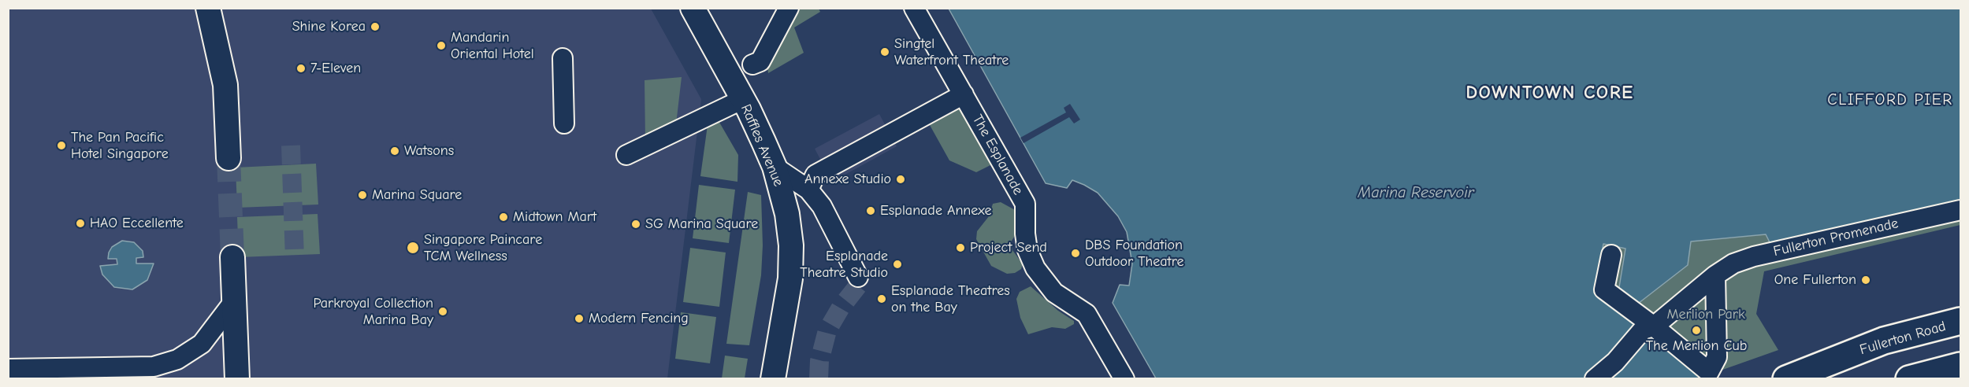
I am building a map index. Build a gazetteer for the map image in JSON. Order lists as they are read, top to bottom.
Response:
{
  "streets": {
    "highway": ["Fullerton Road"],
    "main road": ["Raffles Avenue"],
    "street": ["The Esplanade", "Fullerton Promenade"]
  },
  "districts": ["DOWNTOWN CORE", "CLIFFORD PIER"],
  "water": ["Marina Reservoir"],
  "parks": ["Merlion Park"],
  "places": [
    "Shine Korea",
    "Mandarin Oriental Hotel",
    "Singtel Waterfront Theatre",
    "7-Eleven",
    "The Pan Pacific Hotel Singapore",
    "Watsons",
    "Annexe Studio",
    "Marina Square",
    "Esplanade Annexe",
    "Midtown Mart",
    "HAO Eccellente",
    "SG Marina Square",
    "Singapore Paincare TCM Wellness",
    "Project Send",
    "DBS Foundation Outdoor Theatre",
    "Esplanade Theatre Studio",
    "One Fullerton",
    "Esplanade Theatres on the Bay",
    "Parkroyal Collection Marina Bay",
    "Modern Fencing",
    "The Merlion Cub"
  ]
}
